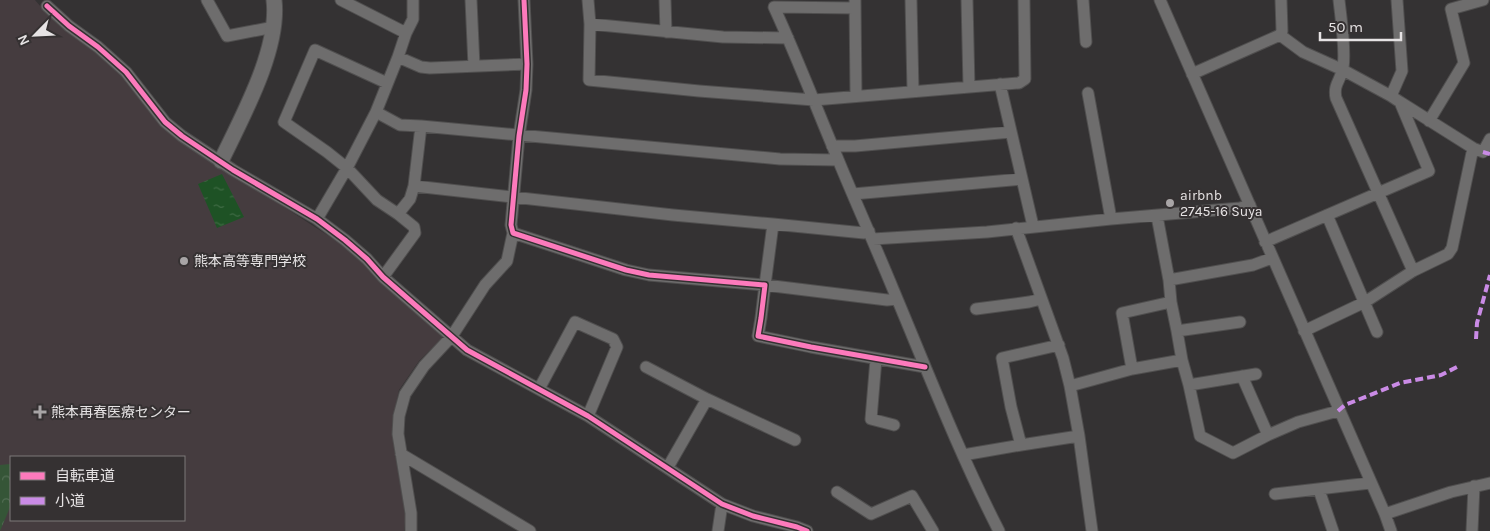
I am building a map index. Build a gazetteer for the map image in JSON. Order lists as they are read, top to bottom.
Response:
{
  "places": {
    "other": ["airbnb 2745-16 Suya", "熊本高等専門学校"],
    "health": ["熊本再春医療センター"]
  },
  "legend": ["自転車道", "小道"],
  "scale_bar": "50 m",
  "north": "bottom left"
}
